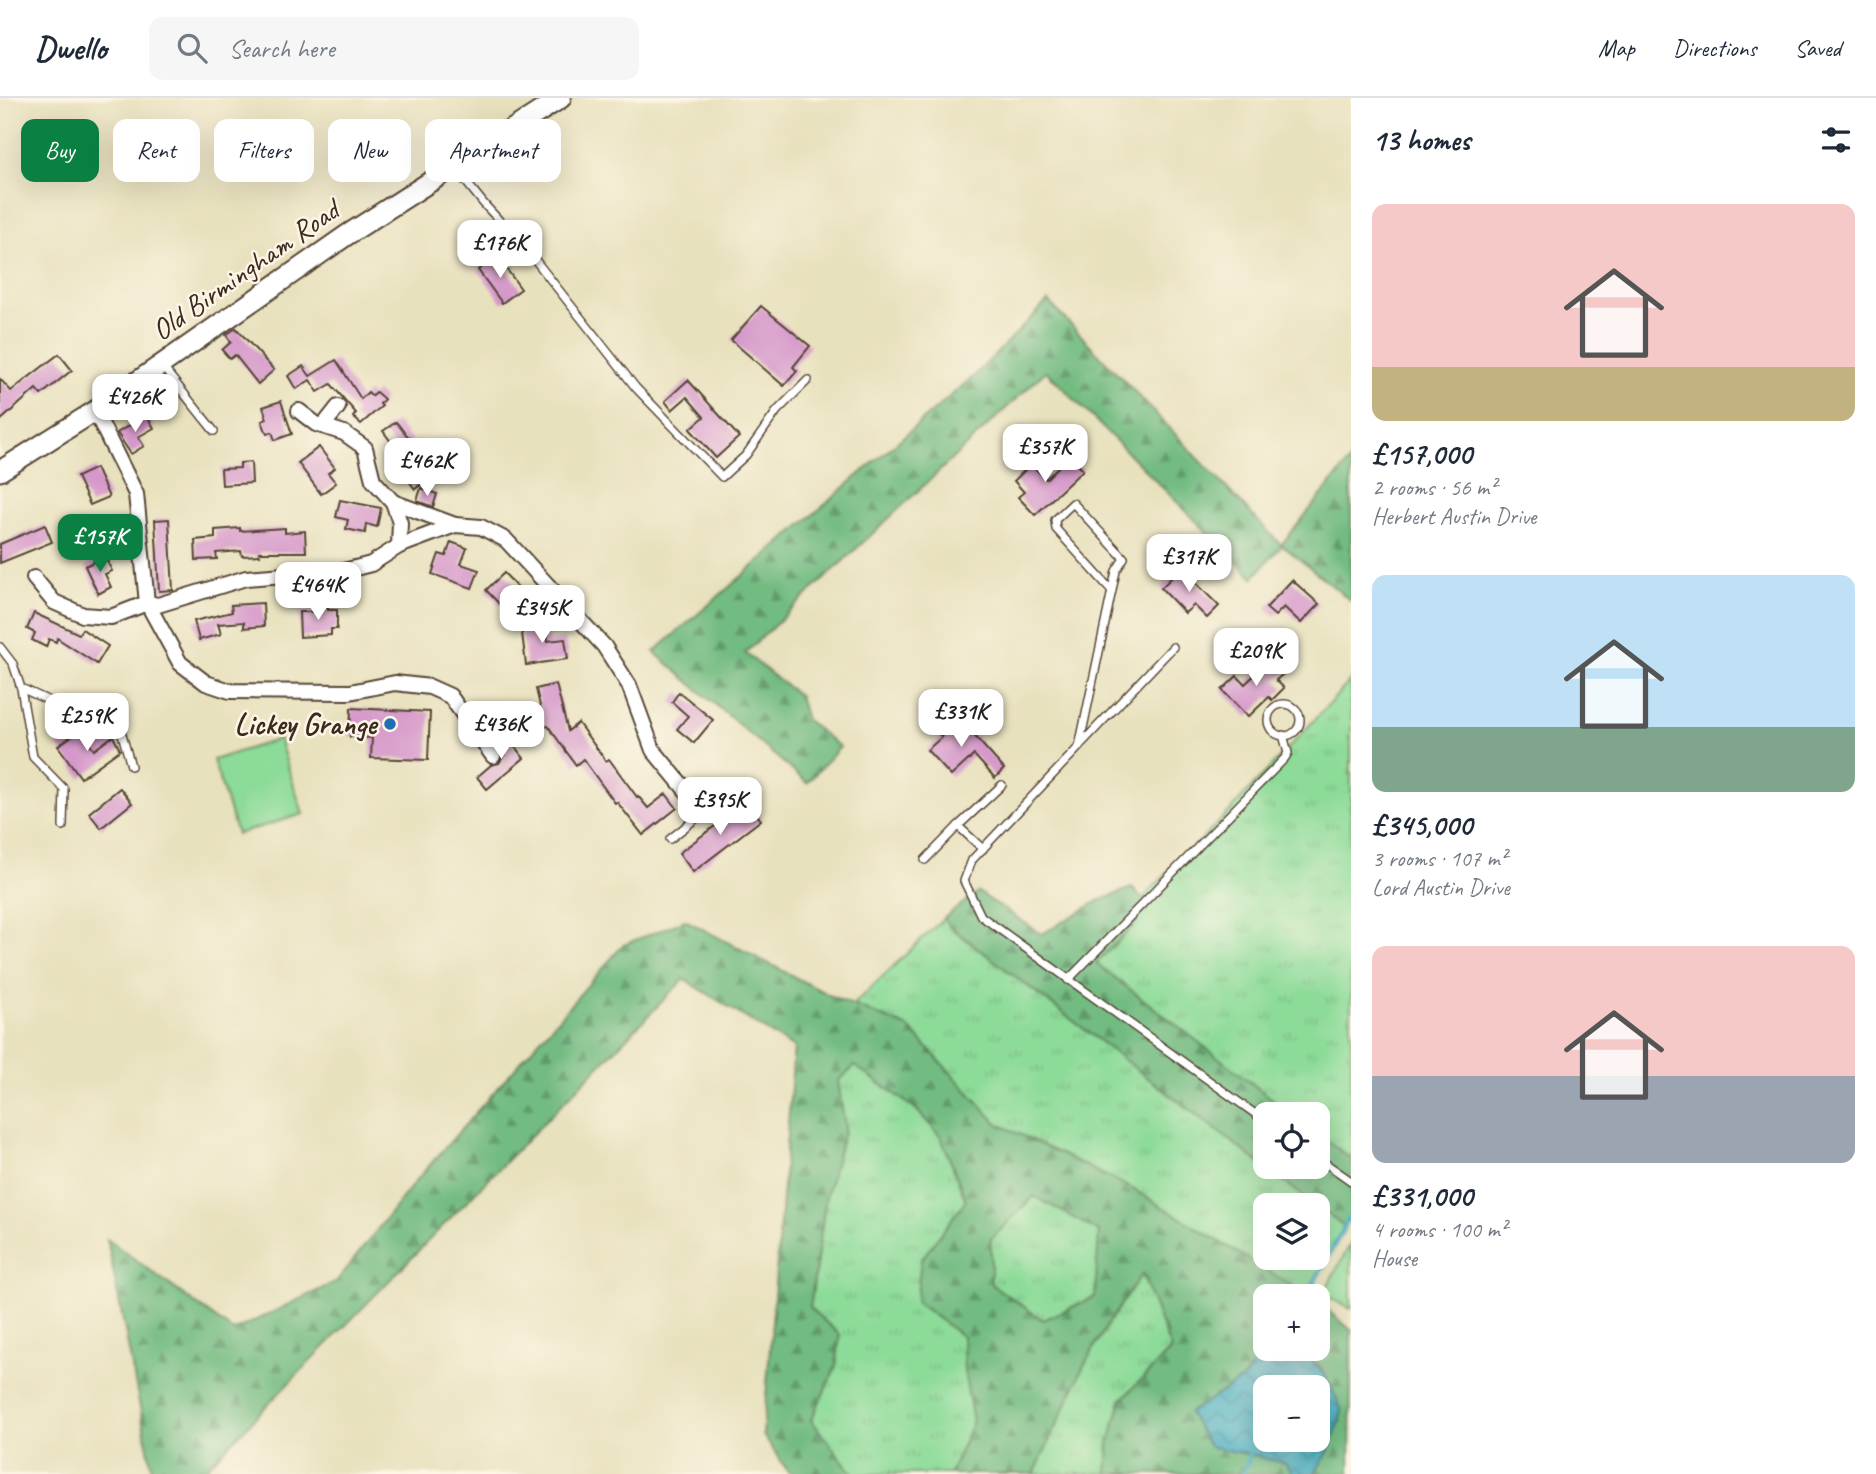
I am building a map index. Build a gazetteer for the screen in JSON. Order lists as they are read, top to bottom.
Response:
{
  "streets": {
    "main road": ["Old Birmingham Road"]
  },
  "places": ["Lickey Grange"],
  "page": {
    "header": "Dwello",
    "search": "Search here",
    "nav": ["Map", "Directions", "Saved"],
    "heading": "13 homes",
    "chip": [
      "Buy",
      "Rent",
      "Filters",
      "New",
      "Apartment"
    ],
    "list": [
      {
        "name": "£157,000",
        "note": "2 rooms · 56 m² · Herbert Austin Drive"
      },
      {
        "name": "£345,000",
        "note": "3 rooms · 107 m² · Lord Austin Drive"
      },
      {
        "name": "£331,000",
        "note": "4 rooms · 100 m² · House"
      }
    ],
    "price": [
      "£176K",
      "£426K",
      "£357K",
      "£462K",
      "£157K",
      "£317K",
      "£464K",
      "£345K",
      "£209K",
      "£331K",
      "£259K",
      "£436K",
      "£395K"
    ],
    "map_buttons": ["+", "−"]
  }
}
